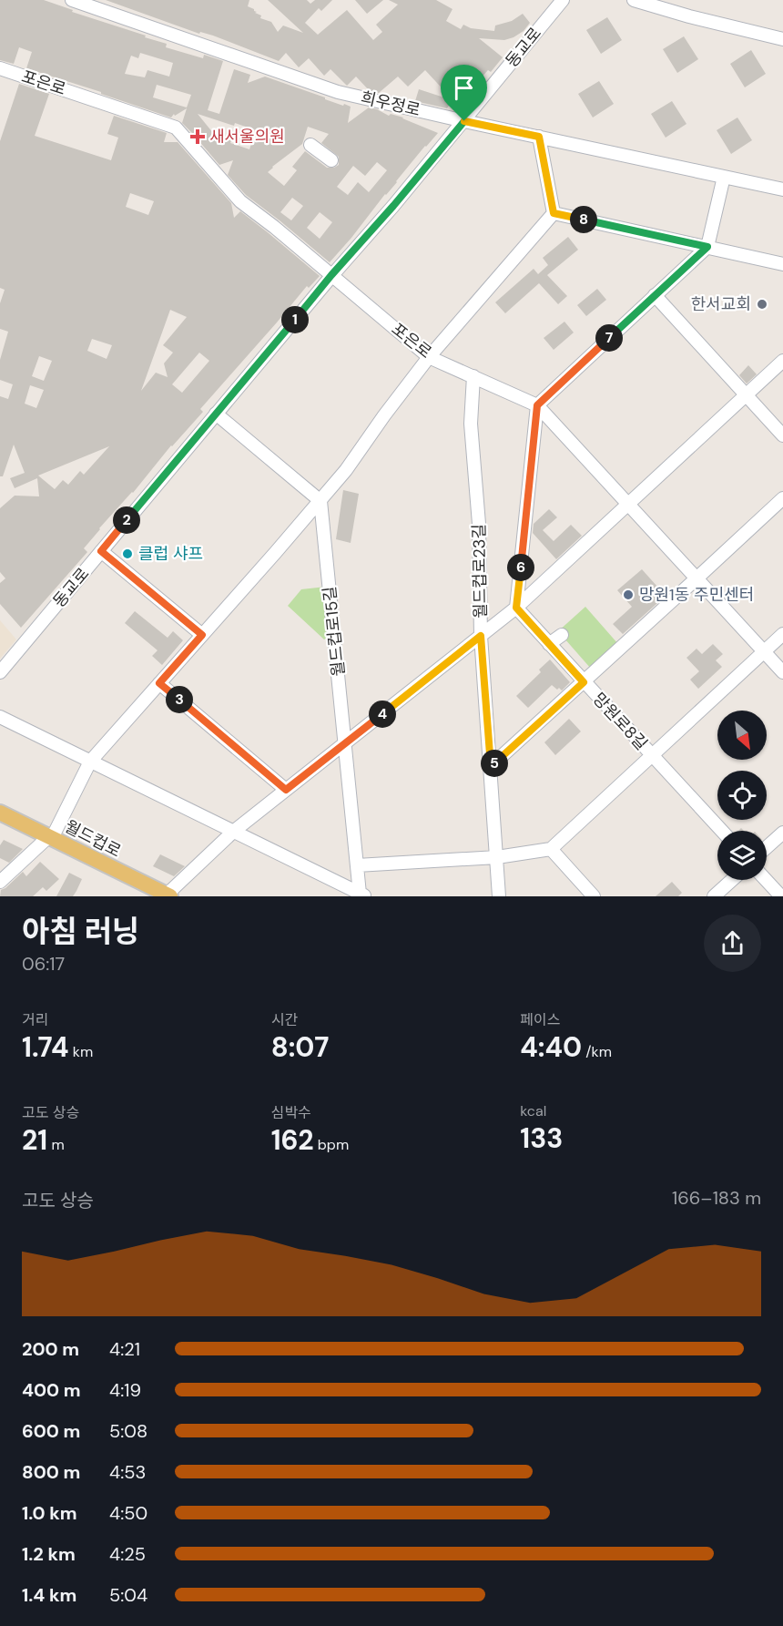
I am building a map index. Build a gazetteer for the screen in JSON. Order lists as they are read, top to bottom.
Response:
{
  "streets": {
    "main road": ["월드컵로"],
    "street": [
      "동교로",
      "포은로",
      "희우정로",
      "월드컵로23길",
      "월드컵로15길",
      "망원로8길"
    ]
  },
  "crossings": [
    ["동교로", "포은로"],
    ["동교로", "희우정로"],
    ["포은로", "월드컵로23길"]
  ],
  "places": {
    "health": ["새서울의원"],
    "other": ["한서교회", "클럽 샤프", "망원1동 주민센터"]
  },
  "north": "bottom right",
  "page": {
    "pins": [
      "8",
      "1",
      "7",
      "2",
      "6",
      "3",
      "4",
      "5"
    ],
    "heading": ["아침 러닝", "06:17"],
    "stats": [
      ["거리", "1.74 km"],
      ["시간", "8:07"],
      ["페이스", "4:40 /km"],
      ["고도 상승", "21 m"],
      ["심박수", "162 bpm"],
      ["kcal", "133"]
    ],
    "chart": ["고도 상승", "166–183 m"],
    "list": [
      {
        "name": "200 m",
        "note": "4:21"
      },
      {
        "name": "400 m",
        "note": "4:19"
      },
      {
        "name": "600 m",
        "note": "5:08"
      },
      {
        "name": "800 m",
        "note": "4:53"
      },
      {
        "name": "1.0 km",
        "note": "4:50"
      },
      {
        "name": "1.2 km",
        "note": "4:25"
      },
      {
        "name": "1.4 km",
        "note": "5:04"
      }
    ]
  }
}
